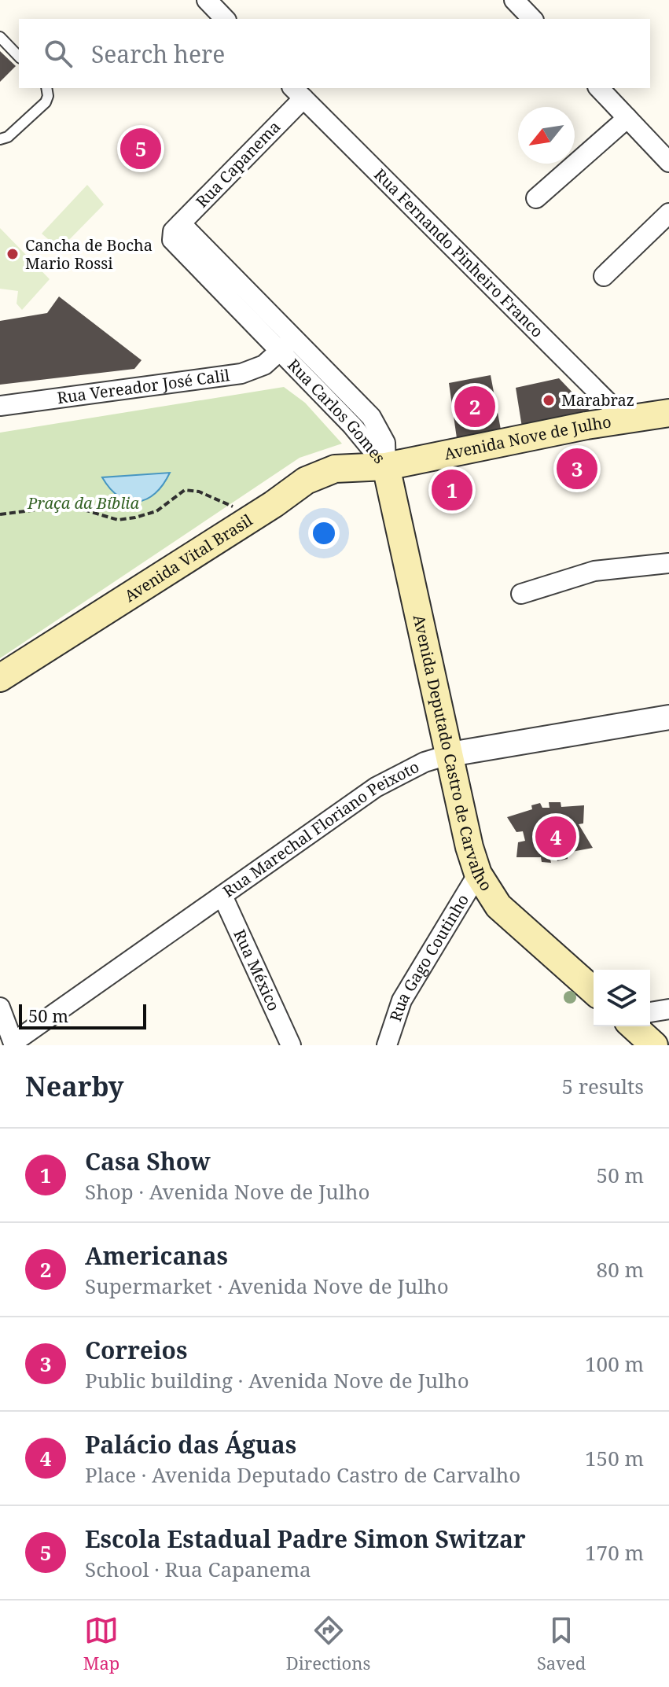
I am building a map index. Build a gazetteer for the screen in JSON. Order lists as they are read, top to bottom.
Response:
{
  "streets": {
    "main road": ["Avenida Nove de Julho", "Avenida Vital Brasil", "Avenida Deputado Castro de Carvalho"],
    "street": [
      "Rua Capanema",
      "Rua Fernando Pinheiro Franco",
      "Rua Vereador José Calil",
      "Rua Carlos Gomes",
      "Rua Marechal Floriano Peixoto",
      "Rua Gago Coutinho",
      "Rua México"
    ]
  },
  "crossings": [
    ["Rua Capanema", "Rua Fernando Pinheiro Franco"],
    ["Rua Capanema", "Rua Carlos Gomes"],
    ["Rua Fernando Pinheiro Franco", "Avenida Nove de Julho"],
    ["Rua Vereador José Calil", "Rua Carlos Gomes"],
    ["Rua Carlos Gomes", "Avenida Nove de Julho"],
    ["Rua Carlos Gomes", "Avenida Vital Brasil"],
    ["Rua Carlos Gomes", "Avenida Deputado Castro de Carvalho"],
    ["Avenida Nove de Julho", "Avenida Vital Brasil"],
    ["Avenida Nove de Julho", "Avenida Deputado Castro de Carvalho"],
    ["Avenida Vital Brasil", "Avenida Deputado Castro de Carvalho"],
    ["Avenida Deputado Castro de Carvalho", "Rua Marechal Floriano Peixoto"],
    ["Avenida Deputado Castro de Carvalho", "Rua Gago Coutinho"],
    ["Rua Marechal Floriano Peixoto", "Rua México"]
  ],
  "parks": ["Praça da Bíblia"],
  "places": ["Cancha de Bocha Mario Rossi", "Marabraz"],
  "scale_bar": "50 m",
  "north": "bottom left",
  "page": {
    "search": "Search here",
    "pins": [
      "5",
      "2",
      "3",
      "1",
      "4"
    ],
    "scale": "50 m",
    "heading": ["Nearby", "5 results"],
    "list": [
      {
        "mark": "1",
        "name": "Casa Show",
        "note": "Shop · Avenida Nove de Julho",
        "value": "50 m"
      },
      {
        "mark": "2",
        "name": "Americanas",
        "note": "Supermarket · Avenida Nove de Julho",
        "value": "80 m"
      },
      {
        "mark": "3",
        "name": "Correios",
        "note": "Public building · Avenida Nove de Julho",
        "value": "100 m"
      },
      {
        "mark": "4",
        "name": "Palácio das Águas",
        "note": "Place · Avenida Deputado Castro de Carvalho",
        "value": "150 m"
      },
      {
        "mark": "5",
        "name": "Escola Estadual Padre Simon Switzar",
        "note": "School · Rua Capanema",
        "value": "170 m"
      }
    ],
    "nav": ["Map", "Directions", "Saved"]
  }
}
